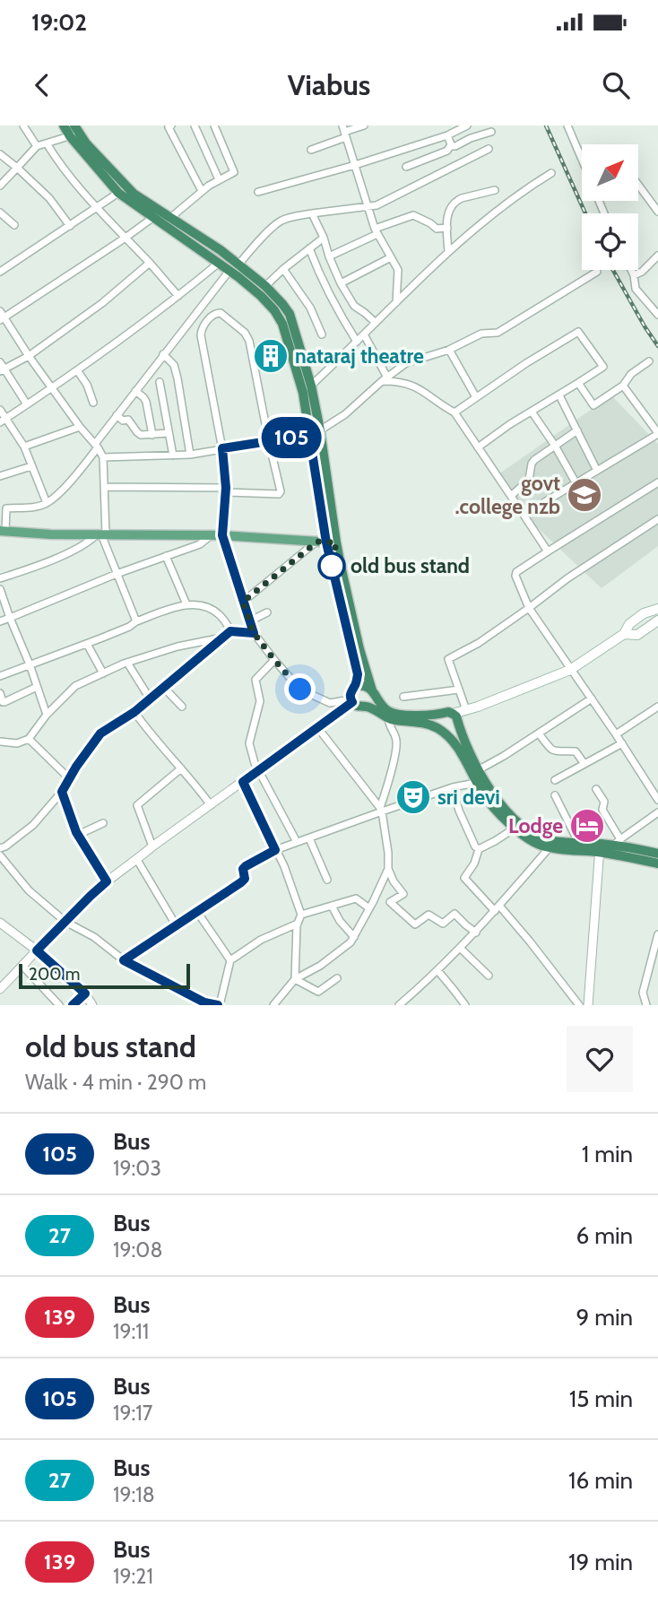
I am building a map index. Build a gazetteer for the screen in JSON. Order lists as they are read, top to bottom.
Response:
{
  "places": {
    "building": ["nataraj theatre"],
    "school or university": ["govt .college nzb"],
    "other": ["old bus stand"],
    "theatre": ["sri devi"],
    "hotel": ["Lodge"]
  },
  "lines": ["bus line 105"],
  "scale_bar": "200 m",
  "north": "top right",
  "page": {
    "status": "19:02",
    "header": "Viabus",
    "on_map": "105",
    "scale": "200 m",
    "heading": ["old bus stand", "Walk · 4 min · 290 m"],
    "list": [
      {
        "mark": "105",
        "name": "Bus",
        "note": "19:03",
        "value": "1 min"
      },
      {
        "mark": "27",
        "name": "Bus",
        "note": "19:08",
        "value": "6 min"
      },
      {
        "mark": "139",
        "name": "Bus",
        "note": "19:11",
        "value": "9 min"
      },
      {
        "mark": "105",
        "name": "Bus",
        "note": "19:17",
        "value": "15 min"
      },
      {
        "mark": "27",
        "name": "Bus",
        "note": "19:18",
        "value": "16 min"
      },
      {
        "mark": "139",
        "name": "Bus",
        "note": "19:21",
        "value": "19 min"
      }
    ]
  }
}
